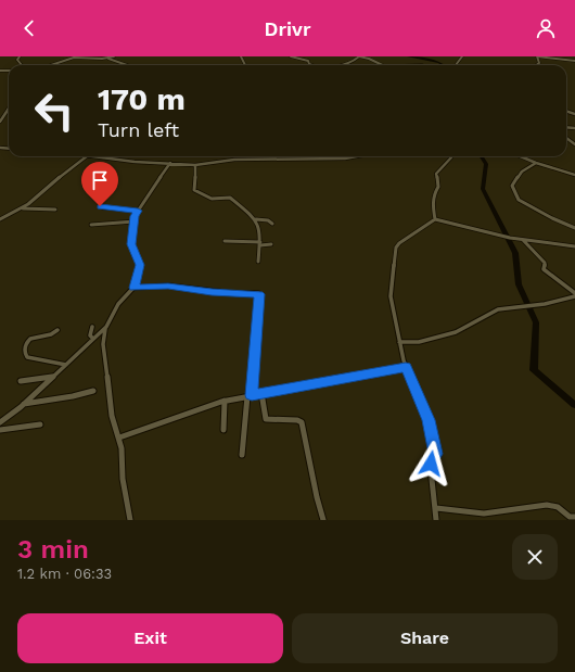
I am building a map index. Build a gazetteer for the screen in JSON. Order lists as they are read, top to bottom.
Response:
{
  "page": {
    "header": "Drivr",
    "turn": ["170 m", "Turn left"],
    "heading": ["3 min", "1.2 km · 06:33"],
    "buttons": ["Exit", "Share"]
  }
}
